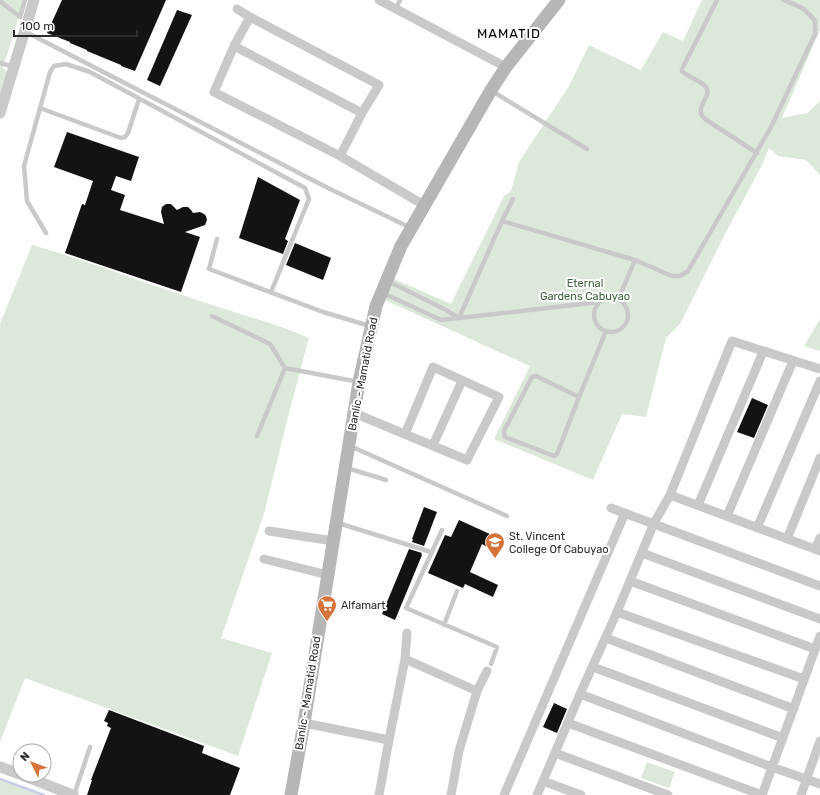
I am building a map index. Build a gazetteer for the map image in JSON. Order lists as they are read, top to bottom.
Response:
{
  "streets": {
    "main road": ["Banlic - Mamatid Road"]
  },
  "districts": ["MAMATID"],
  "parks": ["Eternal Gardens Cabuyao"],
  "places": {
    "school or university": ["St. Vincent College Of Cabuyao"],
    "supermarket": ["Alfamart"]
  },
  "scale_bar": "100 m",
  "north": "top left"
}
